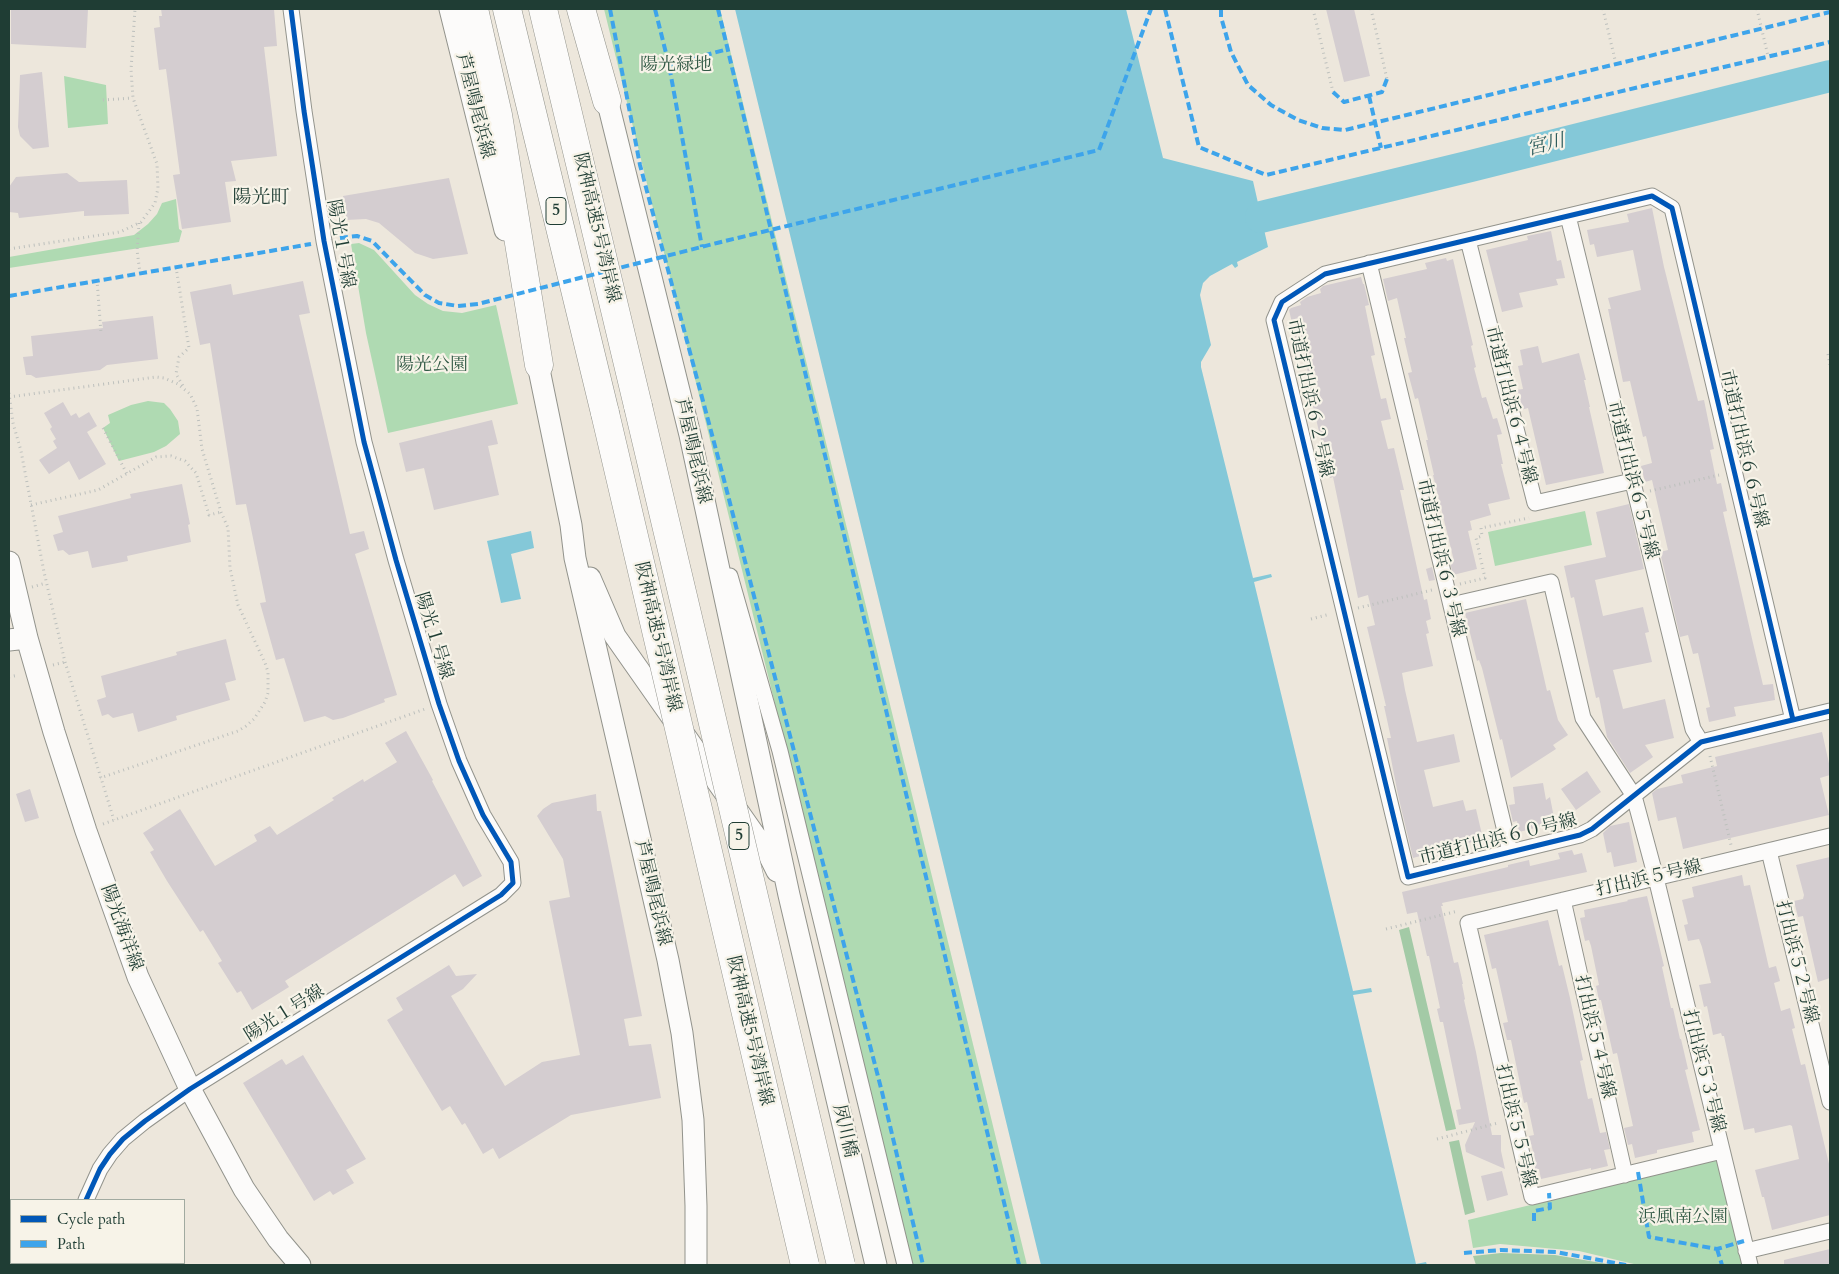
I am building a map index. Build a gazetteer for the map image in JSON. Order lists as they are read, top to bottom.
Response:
{
  "streets": {
    "highway": ["5", "阪神高速5号湾岸線"],
    "main road": ["芦屋鳴尾浜線", "陽光海洋線", "夙川橋"],
    "street": [
      "陽光１号線",
      "市道打出浜６２号線",
      "市道打出浜６４号線",
      "市道打出浜６６号線",
      "市道打出浜６５号線",
      "市道打出浜６３号線",
      "市道打出浜６０号線",
      "打出浜５号線",
      "打出浜５２号線",
      "打出浜５４号線",
      "打出浜５３号線",
      "打出浜５５号線"
    ]
  },
  "crossings": [
    ["芦屋鳴尾浜線", "夙川橋"],
    ["陽光１号線", "陽光海洋線"],
    ["市道打出浜６２号線", "市道打出浜６４号線"],
    ["市道打出浜６２号線", "市道打出浜６６号線"],
    ["市道打出浜６２号線", "市道打出浜６５号線"],
    ["市道打出浜６２号線", "市道打出浜６３号線"],
    ["市道打出浜６２号線", "市道打出浜６０号線"],
    ["市道打出浜６４号線", "市道打出浜６５号線"],
    ["市道打出浜６６号線", "市道打出浜６０号線"],
    ["市道打出浜６５号線", "市道打出浜６０号線"],
    ["市道打出浜６３号線", "市道打出浜６０号線"],
    ["市道打出浜６３号線", "打出浜５３号線"],
    ["市道打出浜６０号線", "打出浜５３号線"],
    ["打出浜５号線", "打出浜５２号線"],
    ["打出浜５号線", "打出浜５４号線"],
    ["打出浜５号線", "打出浜５３号線"],
    ["打出浜５号線", "打出浜５５号線"],
    ["打出浜５４号線", "打出浜５５号線"],
    ["打出浜５３号線", "打出浜５５号線"]
  ],
  "districts": ["陽光町"],
  "water": ["宮川"],
  "parks": ["陽光緑地", "陽光公園", "浜風南公園"],
  "legend": ["Cycle path", "Path"]
}
